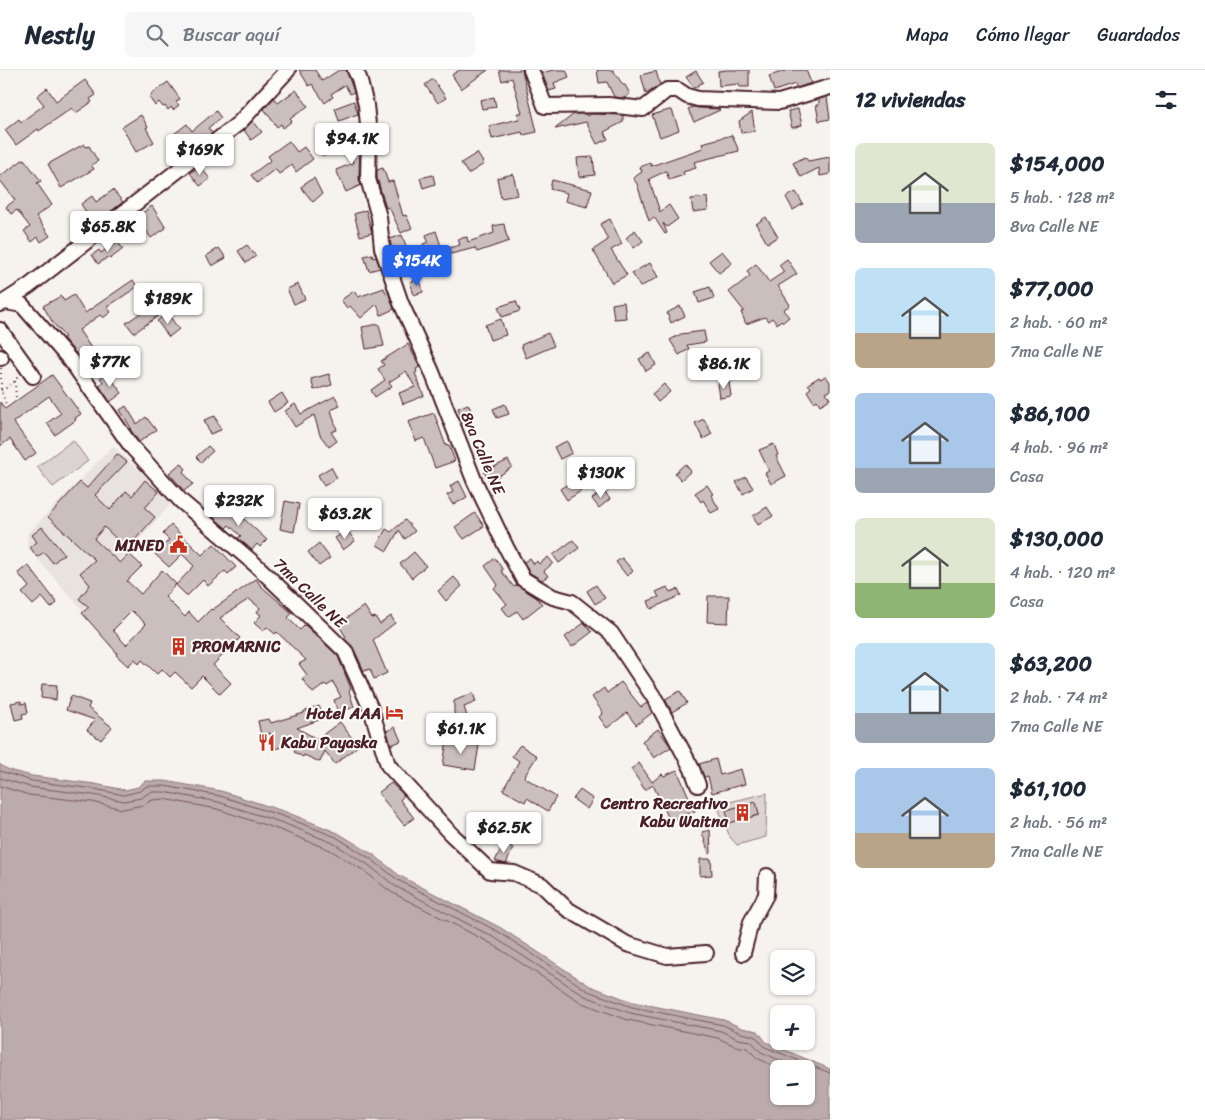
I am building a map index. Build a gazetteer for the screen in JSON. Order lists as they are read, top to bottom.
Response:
{
  "streets": {
    "street": ["8va Calle NE", "7ma Calle NE"]
  },
  "places": {
    "public building": ["MINED"],
    "building": ["PROMARNIC", "Centro Recreativo Kabu Waitna"],
    "hotel": ["Hotel AAA"],
    "restaurant": ["Kabu Payaska"]
  },
  "page": {
    "header": "Nestly",
    "search": "Buscar aquí",
    "nav": ["Mapa", "Cómo llegar", "Guardados"],
    "heading": "12 viviendas",
    "price": [
      "$94.1K",
      "$169K",
      "$65.8K",
      "$154K",
      "$189K",
      "$77K",
      "$86.1K",
      "$130K",
      "$232K",
      "$63.2K",
      "$61.1K",
      "$62.5K"
    ],
    "list": [
      {
        "name": "$154,000",
        "note": "5 hab. · 128 m² · 8va Calle NE"
      },
      {
        "name": "$77,000",
        "note": "2 hab. · 60 m² · 7ma Calle NE"
      },
      {
        "name": "$86,100",
        "note": "4 hab. · 96 m² · Casa"
      },
      {
        "name": "$130,000",
        "note": "4 hab. · 120 m² · Casa"
      },
      {
        "name": "$63,200",
        "note": "2 hab. · 74 m² · 7ma Calle NE"
      },
      {
        "name": "$61,100",
        "note": "2 hab. · 56 m² · 7ma Calle NE"
      }
    ],
    "map_buttons": ["+", "−"]
  }
}
